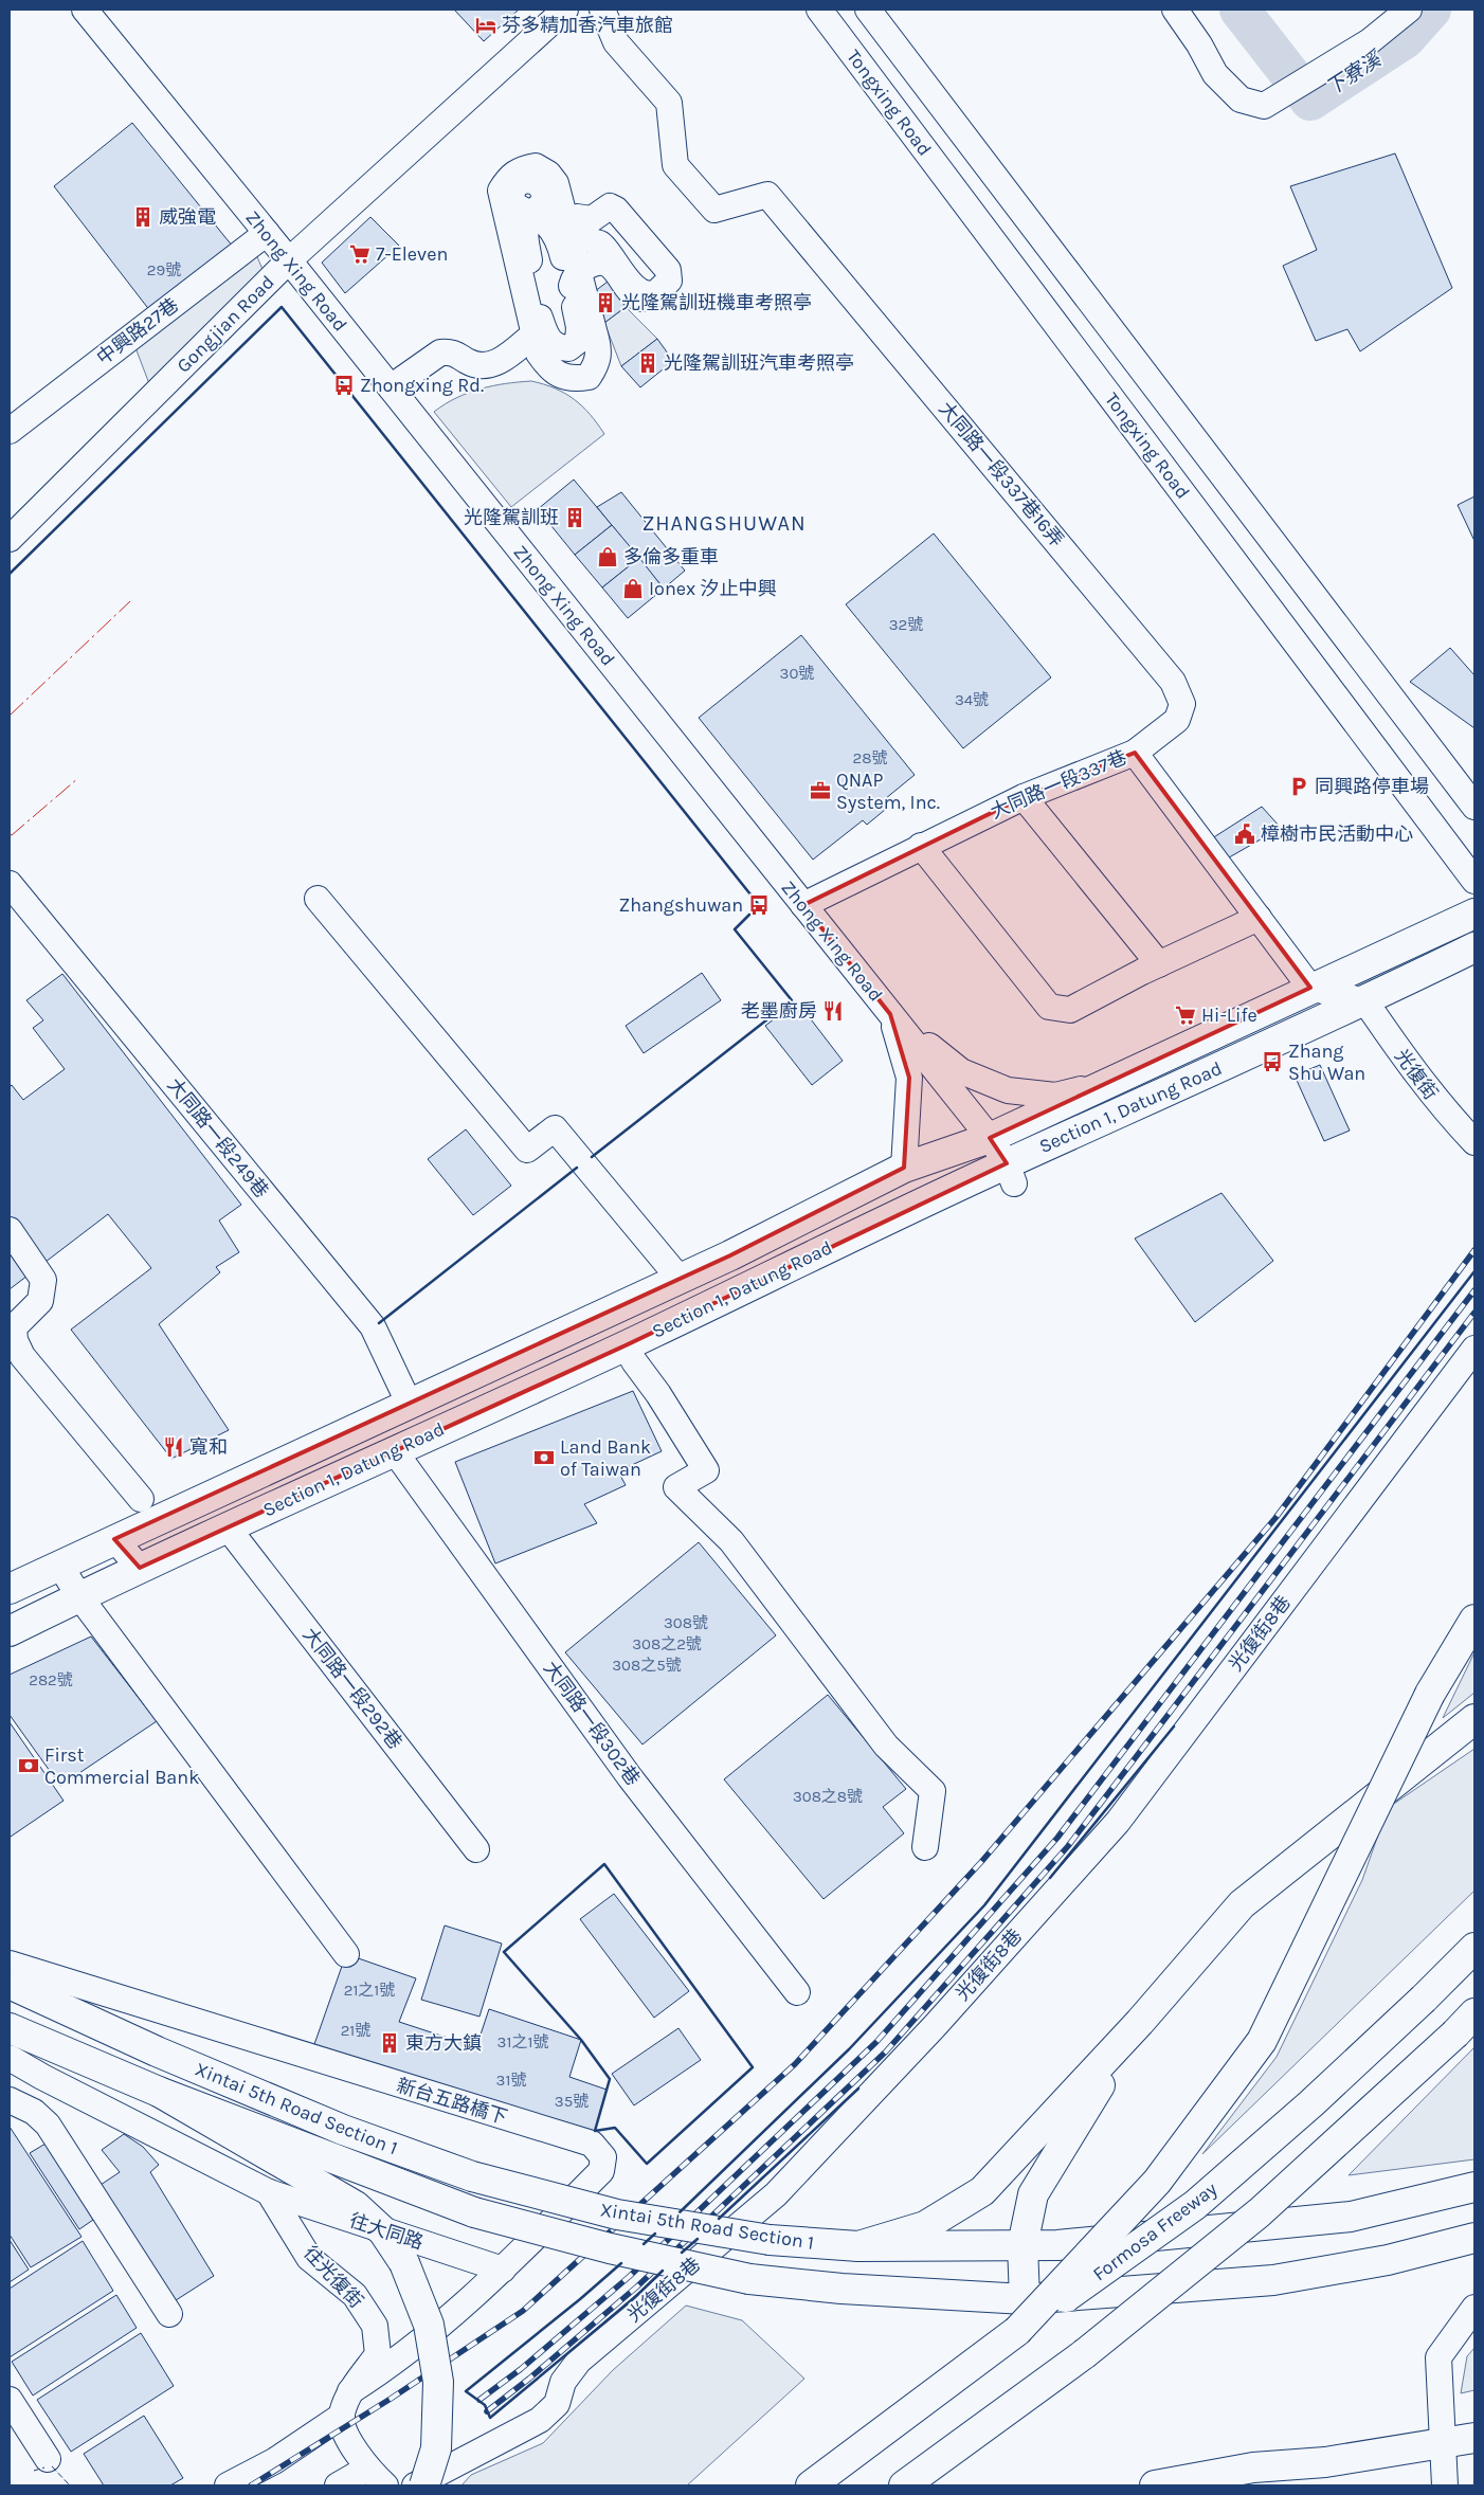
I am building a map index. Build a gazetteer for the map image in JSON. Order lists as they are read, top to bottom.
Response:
{
  "streets": {
    "main road": ["Section 1, Datung Road", "Xintai 5th Road Section 1", "Formosa Freeway"],
    "street": [
      "Tongxing Road",
      "Zhong Xing Road",
      "Gongjian Road",
      "中興路27巷",
      "大同路一段337巷16弄",
      "大同路一段337巷",
      "光復街",
      "大同路一段249巷",
      "光復街8巷",
      "大同路一段292巷",
      "大同路一段302巷",
      "新台五路橋下",
      "往大同路",
      "往光復街"
    ]
  },
  "crossings": [
    ["Zhong Xing Road", "Gongjian Road"],
    ["Zhong Xing Road", "中興路27巷"],
    ["Zhong Xing Road", "大同路一段337巷"],
    ["Zhong Xing Road", "Section 1, Datung Road"],
    ["大同路一段337巷16弄", "大同路一段337巷"],
    ["大同路一段337巷", "Section 1, Datung Road"],
    ["光復街", "Section 1, Datung Road"],
    ["Section 1, Datung Road", "大同路一段249巷"],
    ["Section 1, Datung Road", "大同路一段292巷"],
    ["Section 1, Datung Road", "大同路一段302巷"],
    ["新台五路橋下", "往大同路"],
    ["新台五路橋下", "往光復街"],
    ["往大同路", "往光復街"]
  ],
  "districts": ["ZHANGSHUWAN"],
  "water": ["下寮溪"],
  "places": {
    "hotel": ["芬多精加香汽車旅館"],
    "building": [
      "威強電",
      "光隆駕訓班機車考照亭",
      "光隆駕訓班汽車考照亭",
      "光隆駕訓班",
      "東方大鎮"
    ],
    "supermarket": ["7-Eleven", "Hi-Life"],
    "bus stop": ["Zhongxing Rd.", "Zhangshuwan", "Zhang Shu Wan"],
    "shop": ["多倫多重車", "Ionex 汐止中興"],
    "parking": ["同興路停車場"],
    "office": ["QNAP System, Inc."],
    "public building": ["樟樹市民活動中心"],
    "restaurant": ["老墨廚房", "寬和"],
    "bank": ["Land Bank of Taiwan", "First Commercial Bank"]
  },
  "house_numbers": [
    "29號",
    "32號",
    "30號",
    "34號",
    "28號",
    "308號",
    "308之2號",
    "308之5號",
    "282號",
    "308之8號",
    "21之1號",
    "21號",
    "31之1號",
    "31號",
    "35號"
  ]
}
